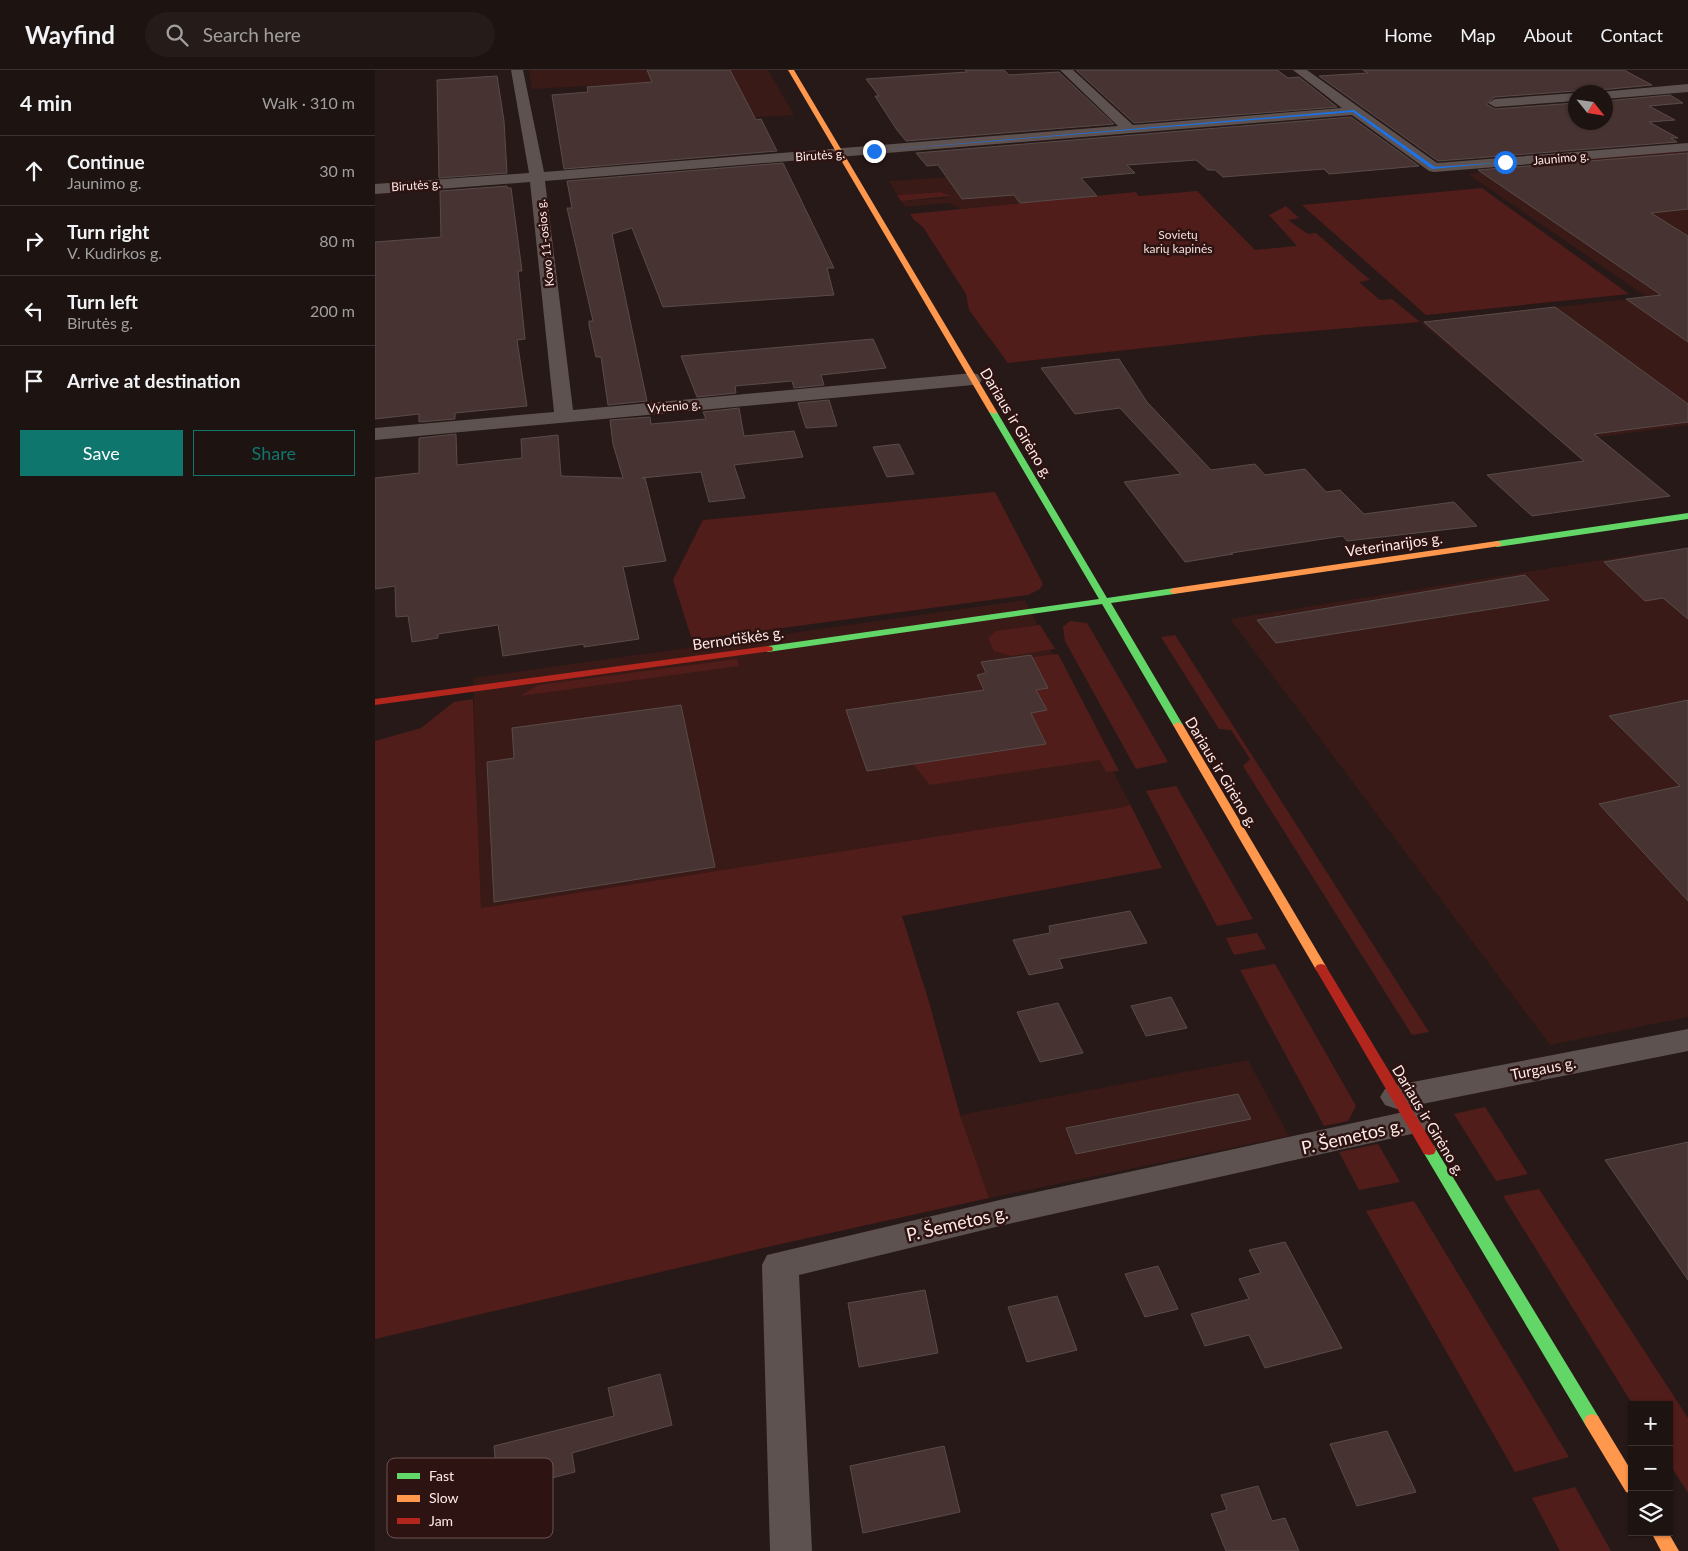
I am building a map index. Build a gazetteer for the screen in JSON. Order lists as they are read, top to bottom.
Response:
{
  "streets": {
    "main road": ["Dariaus ir Girėno g.", "Veterinarijos g.", "Bernotiškės g."],
    "street": [
      "Birutės g.",
      "Jaunimo g.",
      "Kovo 11-osios g.",
      "Vytenio g.",
      "Turgaus g.",
      "P. Šemetos g."
    ]
  },
  "crossings": [
    ["Birutės g.", "Jaunimo g."],
    ["Birutės g.", "Kovo 11-osios g."],
    ["Birutės g.", "Dariaus ir Girėno g."],
    ["Kovo 11-osios g.", "Vytenio g."],
    ["Vytenio g.", "Dariaus ir Girėno g."],
    ["Dariaus ir Girėno g.", "Veterinarijos g."],
    ["Dariaus ir Girėno g.", "Bernotiškės g."],
    ["Dariaus ir Girėno g.", "Turgaus g."],
    ["Dariaus ir Girėno g.", "P. Šemetos g."],
    ["Veterinarijos g.", "Bernotiškės g."],
    ["Turgaus g.", "P. Šemetos g."]
  ],
  "parks": ["Sovietų karių kapinės"],
  "legend": ["Fast", "Slow", "Jam"],
  "north": "bottom right",
  "page": {
    "header": "Wayfind",
    "search": "Search here",
    "nav": [
      "Home",
      "Map",
      "About",
      "Contact"
    ],
    "heading": ["4 min", "Walk · 310 m"],
    "list": [
      ["Continue", "Jaunimo g.", "30 m"],
      ["Turn right", "V. Kudirkos g.", "80 m"],
      ["Turn left", "Birutės g.", "200 m"],
      "Arrive at destination"
    ],
    "buttons": ["Save", "Share"],
    "map_buttons": ["+", "−"]
  }
}
